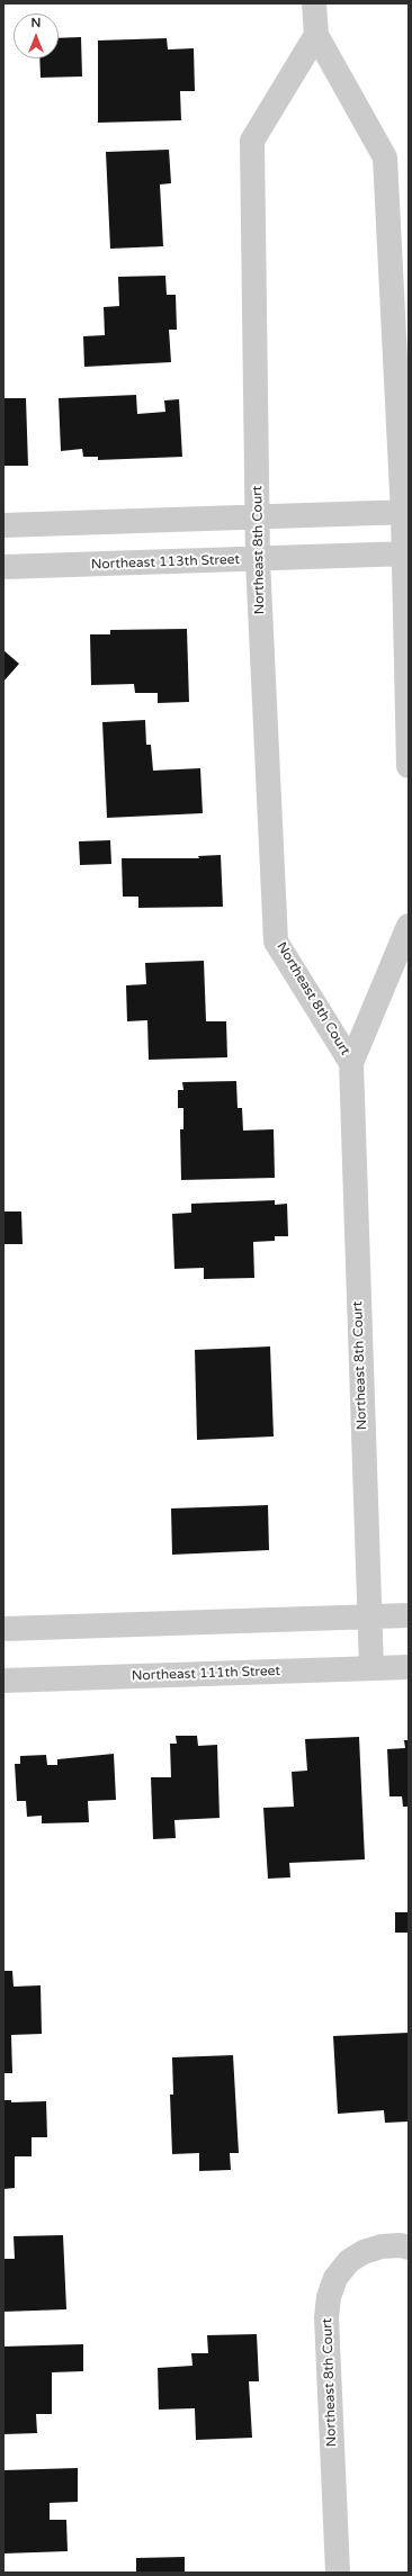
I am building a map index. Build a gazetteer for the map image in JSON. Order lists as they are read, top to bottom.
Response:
{
  "streets": {
    "street": ["Northeast 8th Court", "Northeast 113th Street", "Northeast 111th Street"]
  },
  "crossings": [
    ["Northeast 8th Court", "Northeast 113th Street"],
    ["Northeast 8th Court", "Northeast 111th Street"]
  ],
  "north": "top"
}
